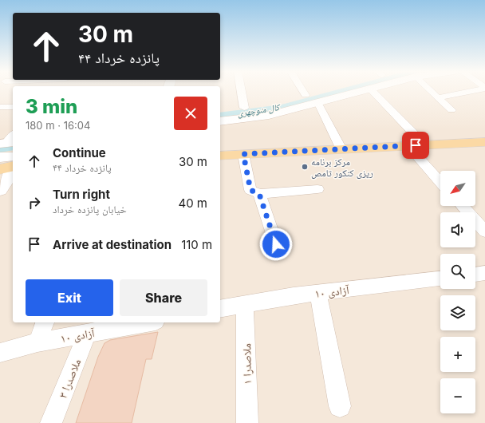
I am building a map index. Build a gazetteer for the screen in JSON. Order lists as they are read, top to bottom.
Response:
{
  "streets": {
    "street": ["آزادی ۱۰", "ملاصدرا ۱", "ملاصدرا ۳"]
  },
  "crossings": [
    ["آزادی ۱۰", "ملاصدرا ۱"],
    ["آزادی ۱۰", "ملاصدرا ۳"]
  ],
  "water": ["کال منوچهری"],
  "places": ["مرکز برنامه ریزی کنکور تامص"],
  "north": "bottom left",
  "page": {
    "turn": ["30 m", "پانزده خرداد ۴۴"],
    "heading": ["3 min", "180 m · 16:04"],
    "list": [
      {
        "name": "Continue",
        "note": "پانزده خرداد ۴۴",
        "value": "30 m"
      },
      {
        "name": "Turn right",
        "note": "خیابان پانزده خرداد",
        "value": "40 m"
      },
      {
        "name": "Arrive at destination",
        "value": "110 m"
      }
    ],
    "map_buttons": ["+", "−"],
    "buttons": ["Exit", "Share"]
  }
}
